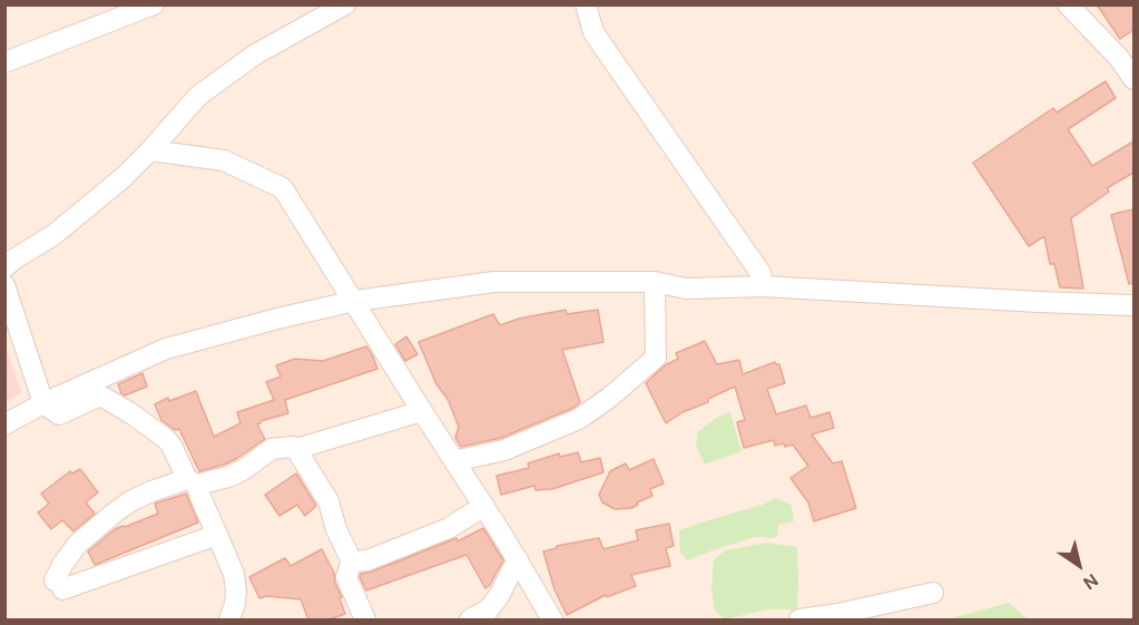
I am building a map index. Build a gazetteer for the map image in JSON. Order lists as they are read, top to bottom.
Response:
{
  "north": "bottom right"
}
